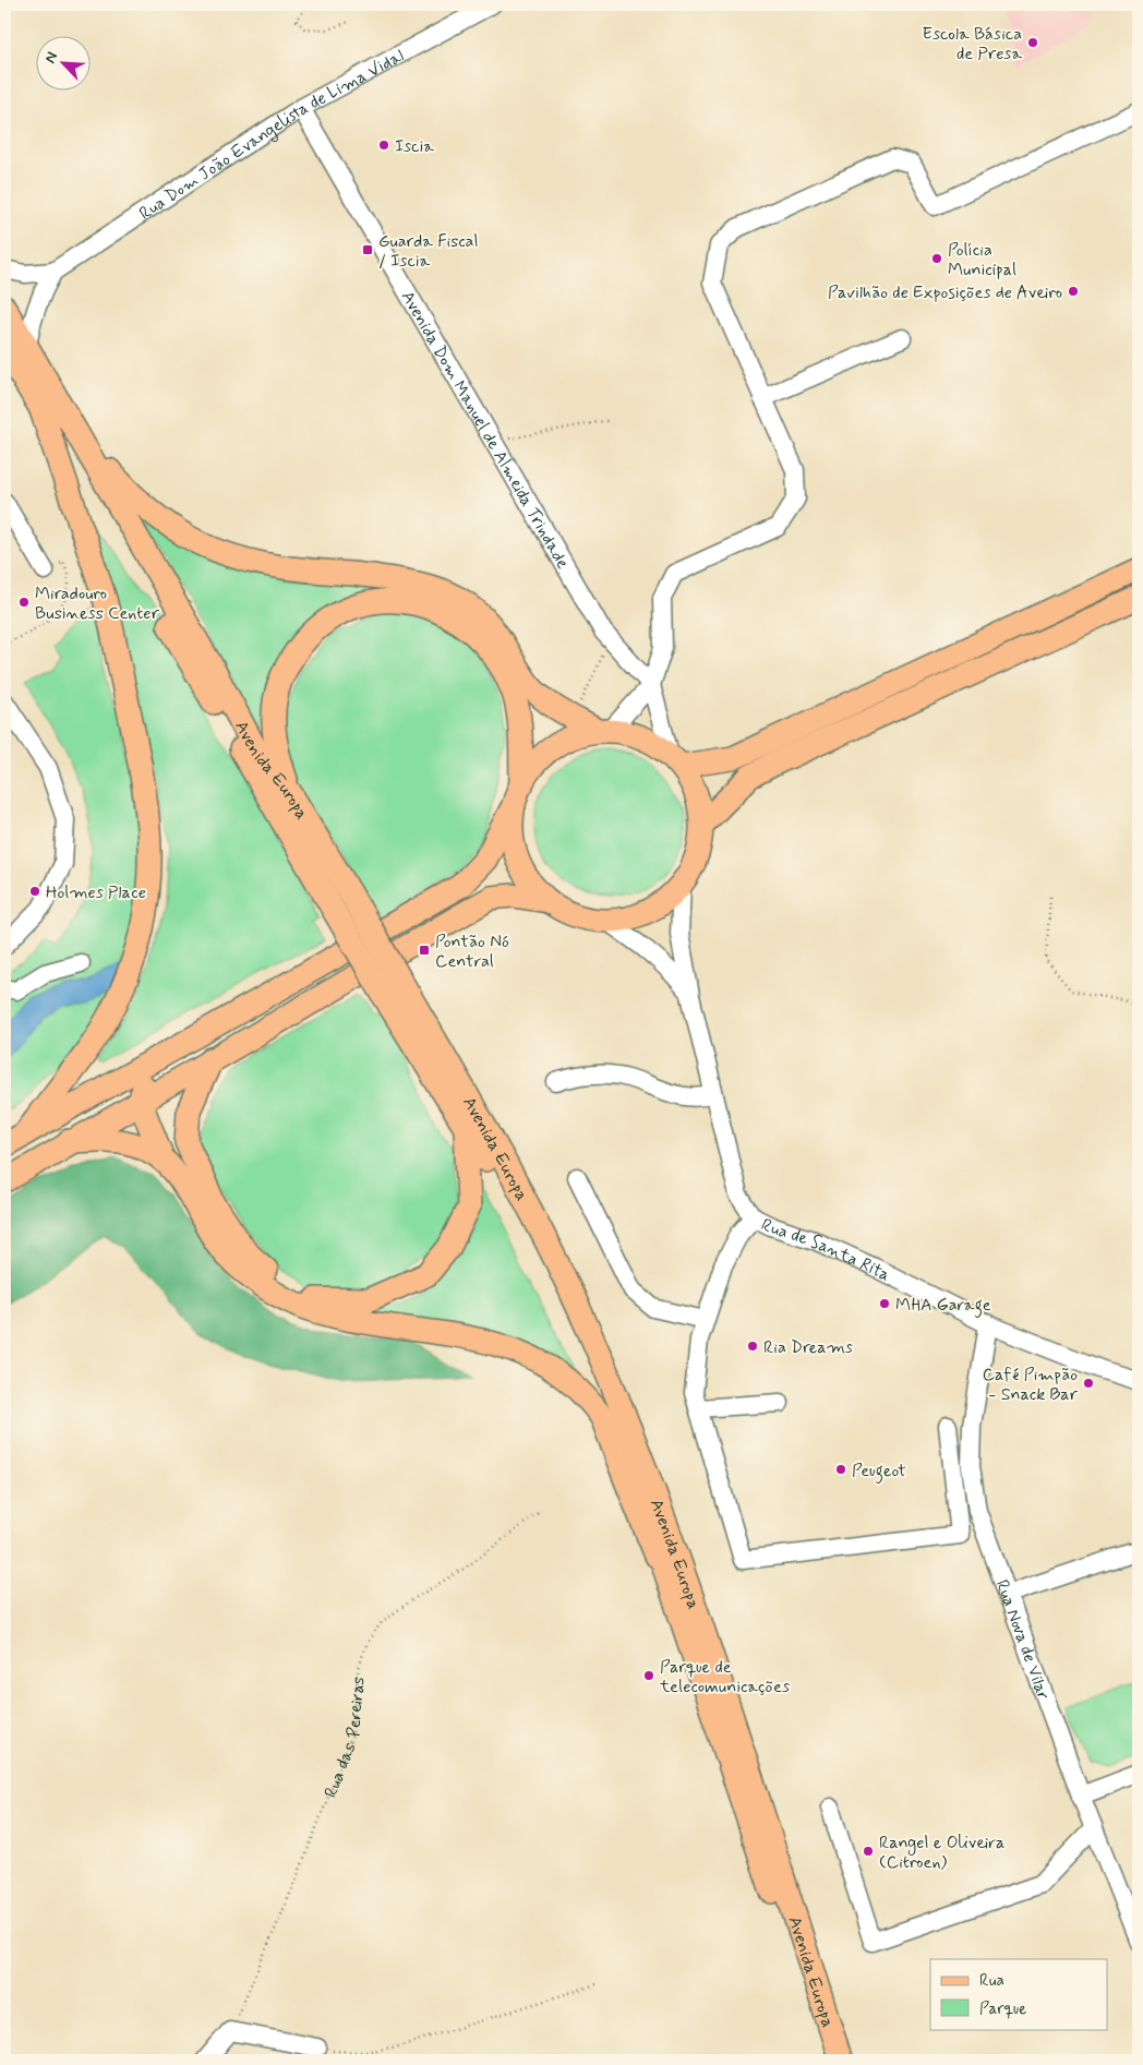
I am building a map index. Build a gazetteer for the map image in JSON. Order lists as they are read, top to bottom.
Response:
{
  "streets": {
    "main road": ["Avenida Europa"],
    "street": [
      "Rua Dom João Evangelista de Lima Vidal",
      "Avenida Dom Manuel de Almeida Trindade",
      "Rua de Santa Rita",
      "Rua Nova de Vilar"
    ],
    "path": ["Rua das Pereiras"]
  },
  "crossings": [
    ["Rua Dom João Evangelista de Lima Vidal", "Avenida Dom Manuel de Almeida Trindade"],
    ["Avenida Dom Manuel de Almeida Trindade", "Rua de Santa Rita"],
    ["Rua de Santa Rita", "Rua Nova de Vilar"]
  ],
  "places": {
    "other": [
      "Escola Básica de Presa",
      "Iscia",
      "Polícia Municipal",
      "Pavilhão de Exposições de Aveiro",
      "Miradouro Business Center",
      "Holmes Place",
      "MHA Garage",
      "Ria Dreams",
      "Café Pimpão - Snack Bar",
      "Peugeot",
      "Parque de telecomunicações",
      "Rangel e Oliveira (Citroen)"
    ],
    "transit": ["Guarda Fiscal / Iscia", "Pontão Nó Central"]
  },
  "legend": ["Rua", "Parque"],
  "north": "top left"
}
